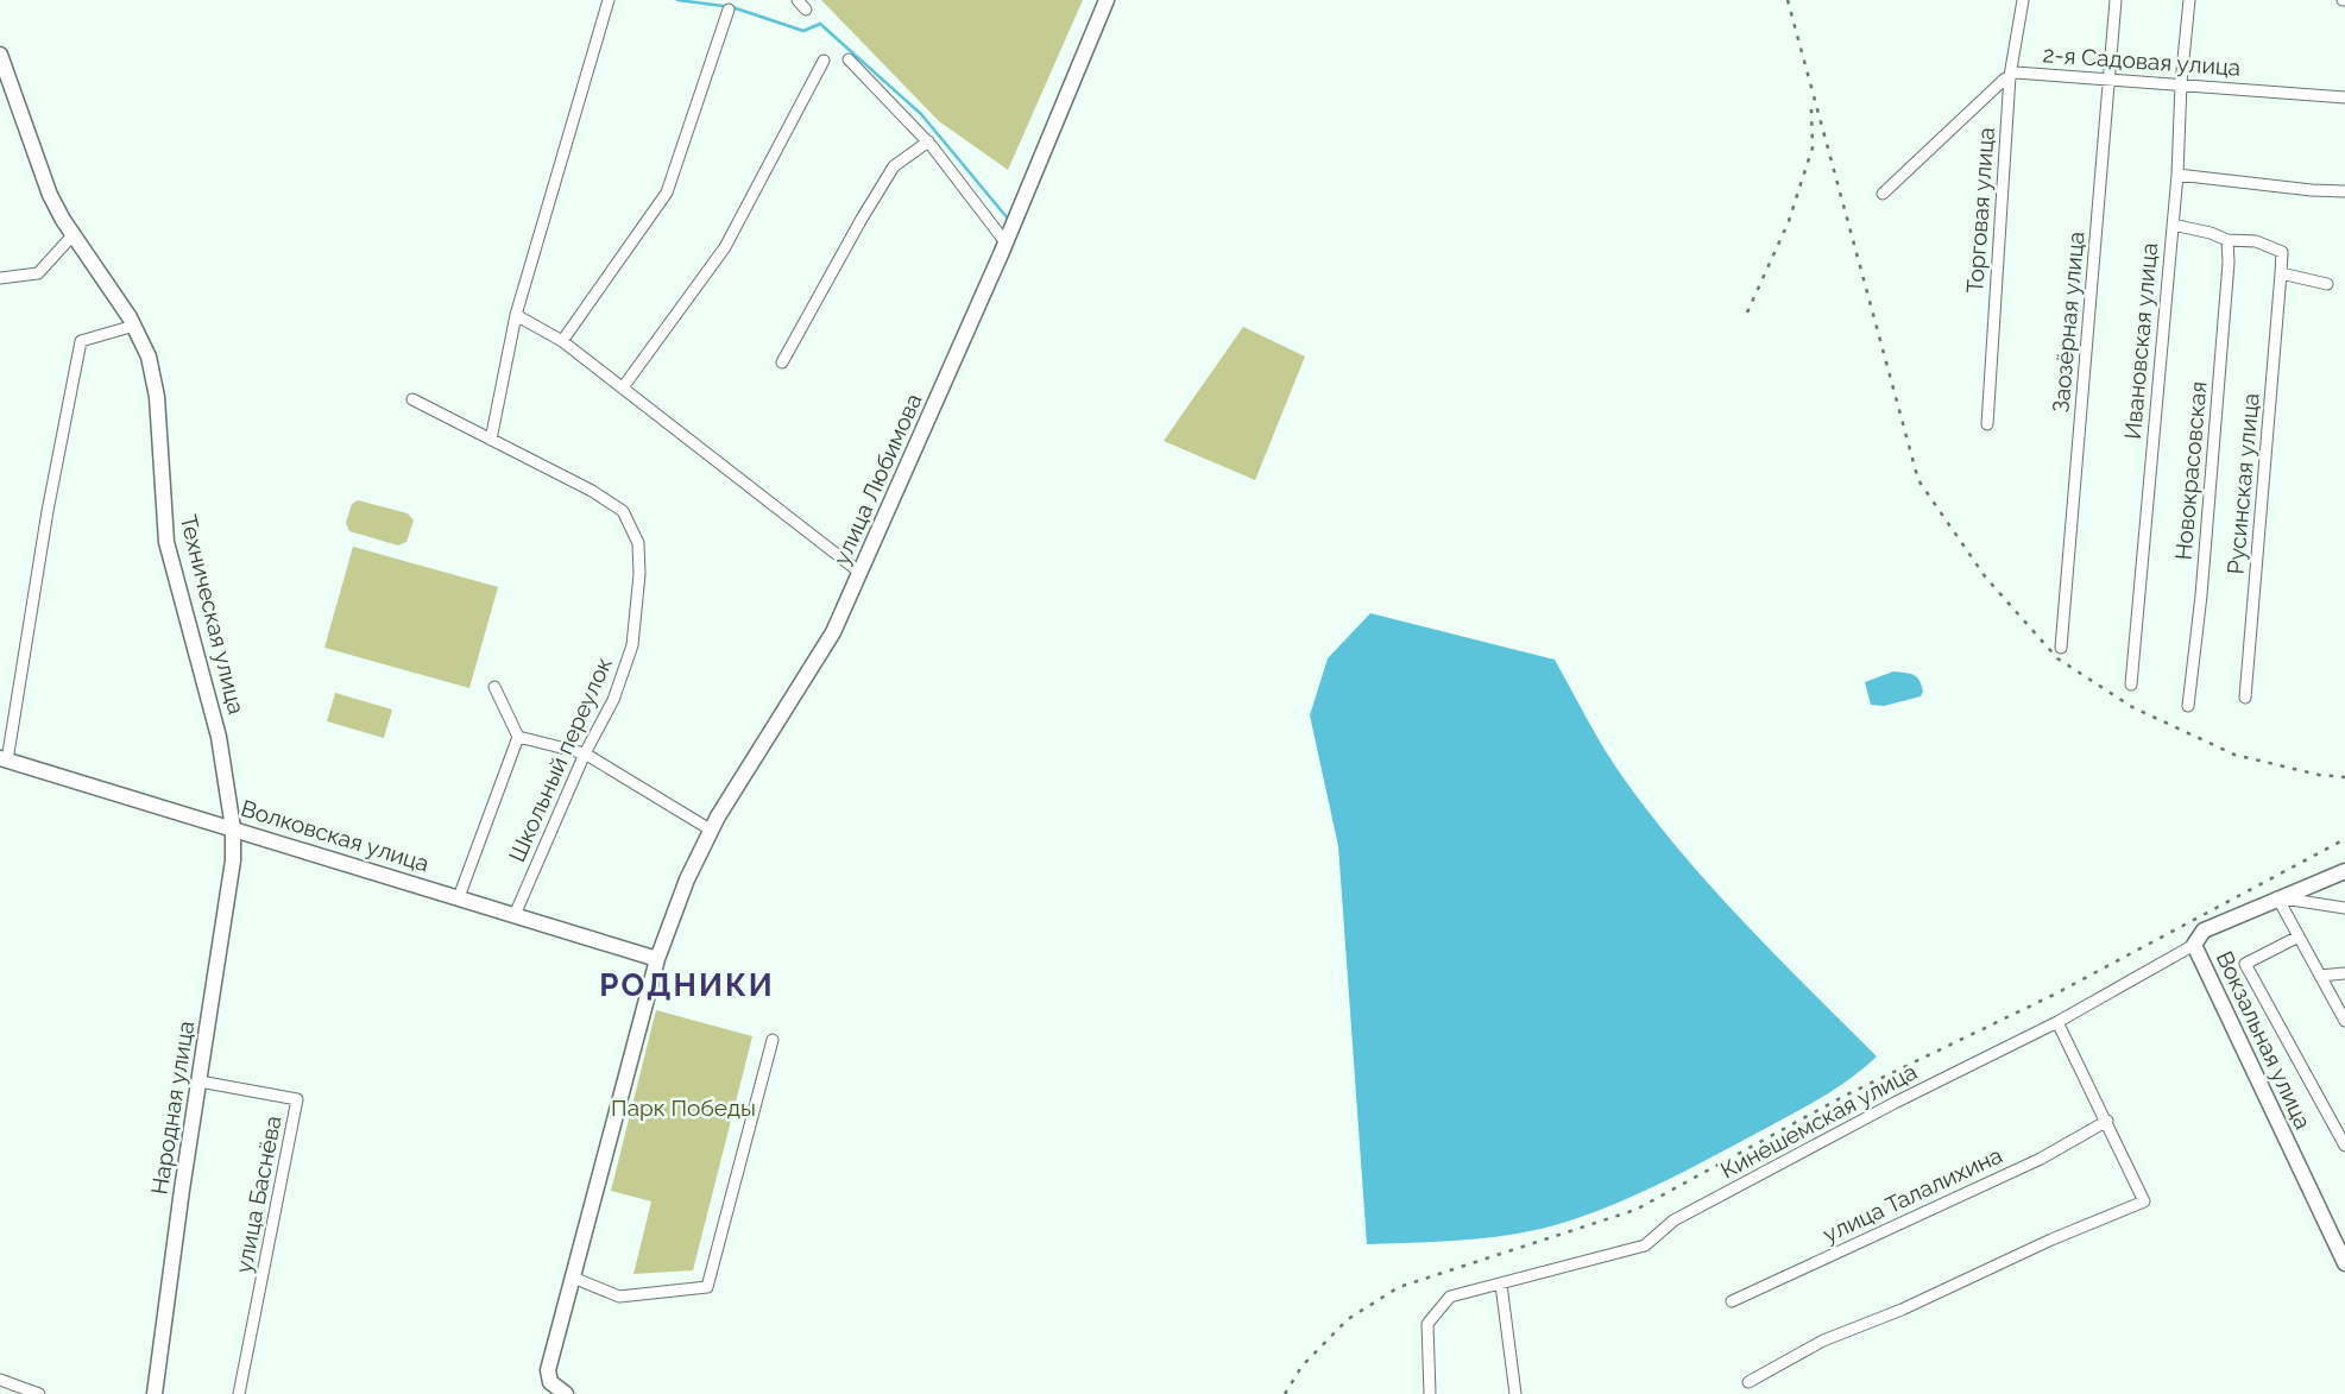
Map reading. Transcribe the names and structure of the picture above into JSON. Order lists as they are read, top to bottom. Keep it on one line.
{"streets":{"main road":["улица Любимова","Техническая улица","Волковская улица","Вокзальная улица","Народная улица"],"street":["2-я Садовая улица","Торговая улица","Заозёрная улица","Ивановская улица","Новокрасовская","Русинская улица","Школьный переулок","Кинешемская улица","улица Баснёва","улица Талалихина"]},"crossings":[["2-я Садовая улица","Торговая улица"],["2-я Садовая улица","Заозёрная улица"],["2-я Садовая улица","Ивановская улица"],["улица Любимова","Волковская улица"],["Техническая улица","Волковская улица"],["Техническая улица","Народная улица"],["Школьный переулок","Волковская улица"],["Волковская улица","Народная улица"],["Вокзальная улица","Кинешемская улица"],["Народная улица","улица Баснёва"]],"districts":["РОДНИКИ"],"parks":["Парк Победы"]}
